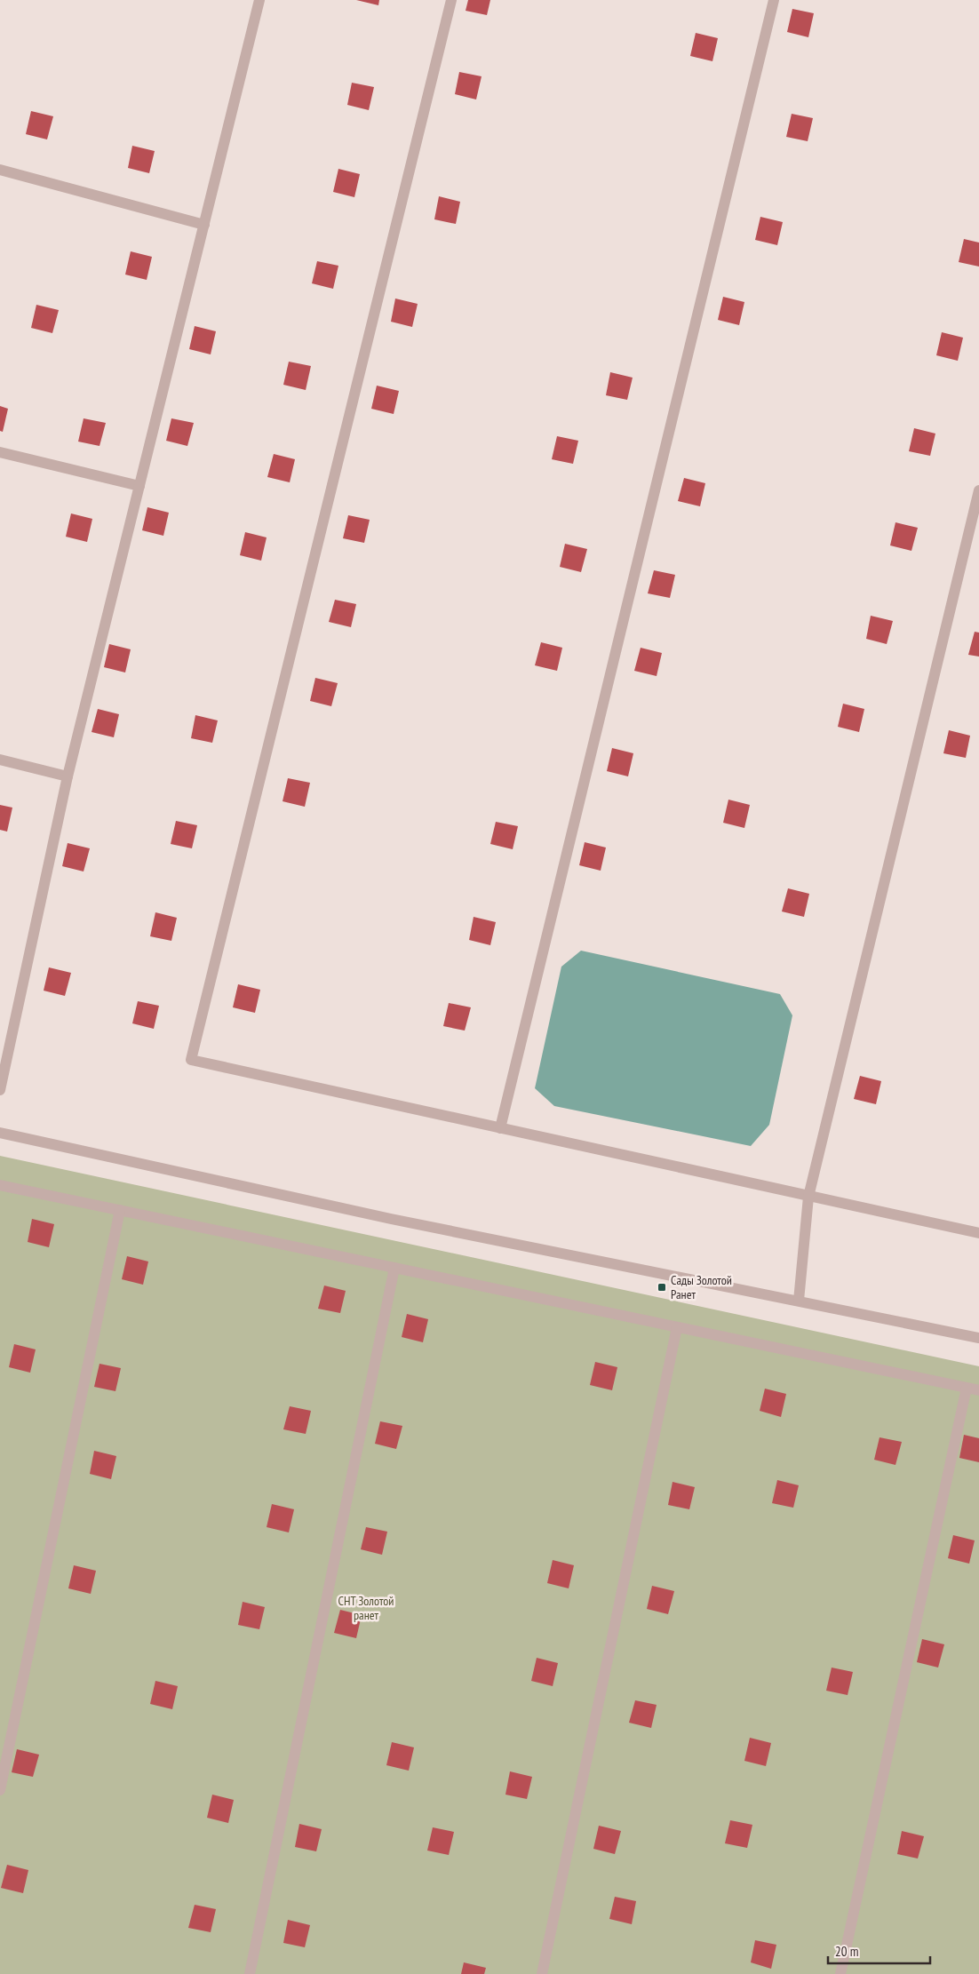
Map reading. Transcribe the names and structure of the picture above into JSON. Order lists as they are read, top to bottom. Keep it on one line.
{"parks":["СНТ Золотой ранет"],"places":{"transit":["Сады Золотой Ранет"]},"scale_bar":"20 m"}
